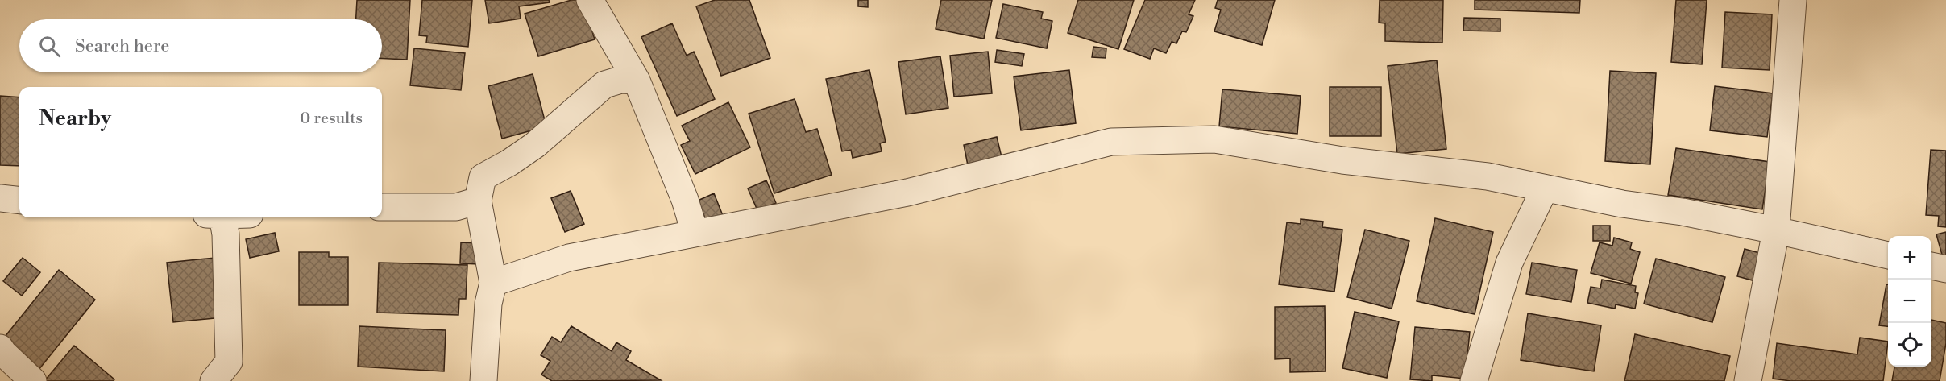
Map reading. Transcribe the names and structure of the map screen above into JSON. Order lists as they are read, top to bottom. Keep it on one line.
{"page":{"search":"Search here","heading":["Nearby","0 results"],"map_buttons":["+","−"]}}
